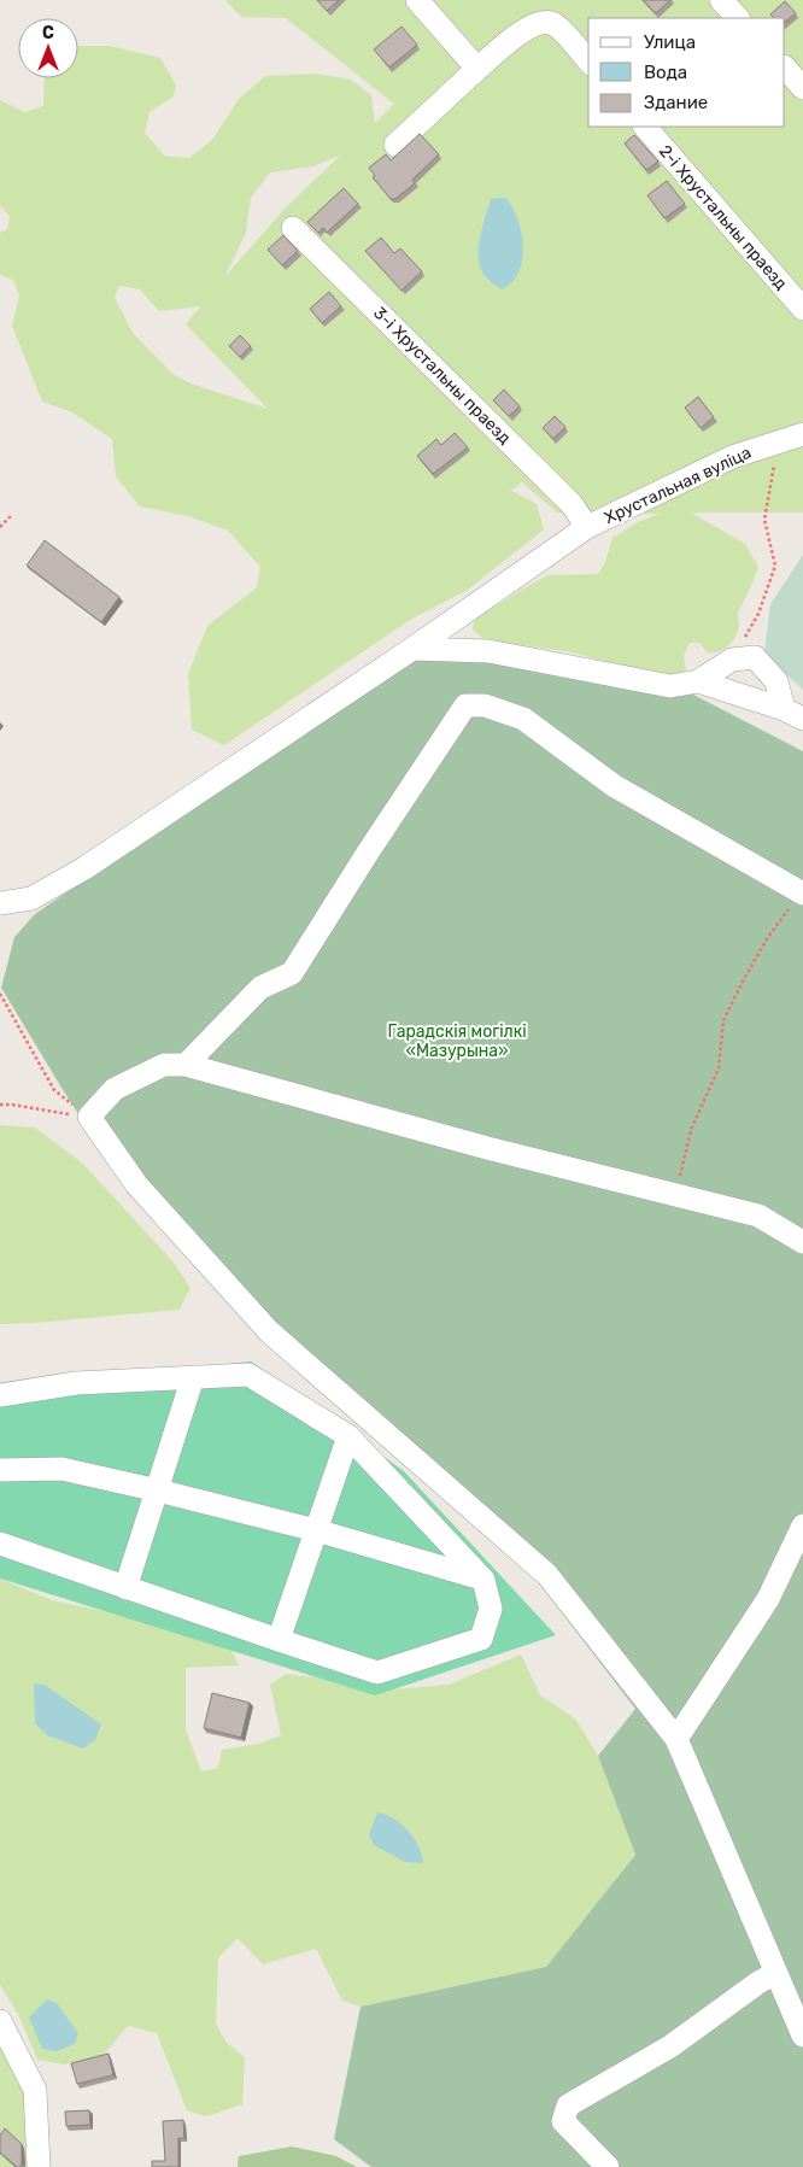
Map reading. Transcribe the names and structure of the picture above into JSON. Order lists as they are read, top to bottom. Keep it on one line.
{"streets":{"street":["2-і Хрустальны праезд","3-і Хрустальны праезд","Хрустальная вуліца"]},"crossings":[["3-і Хрустальны праезд","Хрустальная вуліца"]],"parks":["Гарадскія могілкі «Мазурына»"],"legend":["Улица","Вода","Здание"],"north":"top"}
